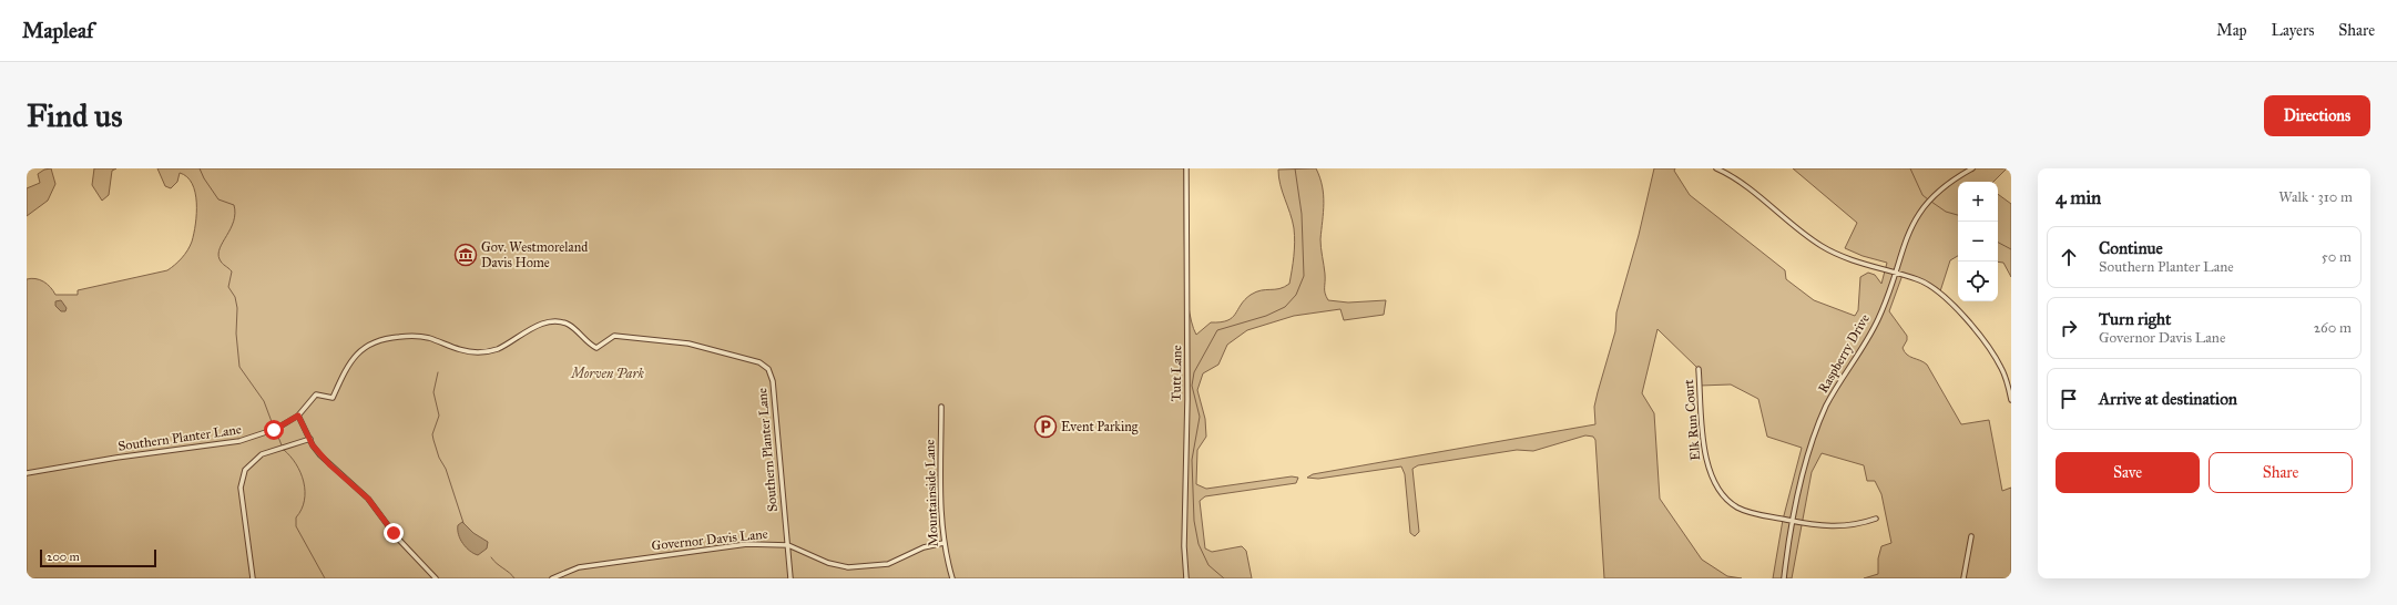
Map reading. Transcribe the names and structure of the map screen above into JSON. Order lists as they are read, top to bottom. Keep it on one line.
{"streets":{"street":["Raspberry Drive","Tutt Lane","Elk Run Court","Southern Planter Lane","Mountainside Lane","Governor Davis Lane"]},"crossings":[["Raspberry Drive","Elk Run Court"],["Southern Planter Lane","Governor Davis Lane"],["Mountainside Lane","Governor Davis Lane"]],"parks":["Morven Park"],"places":{"museum":["Gov. Westmoreland Davis Home"],"parking":["Event Parking"]},"scale_bar":"200 m","page":{"header":"Mapleaf","nav":["Map","Layers","Share"],"buttons":["Directions",["Save","Share"]],"title":"Find us","heading":["4 min","Walk · 310 m"],"map_buttons":["+","−"],"list":[["Continue","Southern Planter Lane","50 m"],["Turn right","Governor Davis Lane","260 m"],"Arrive at destination"],"scale":"200 m"}}
